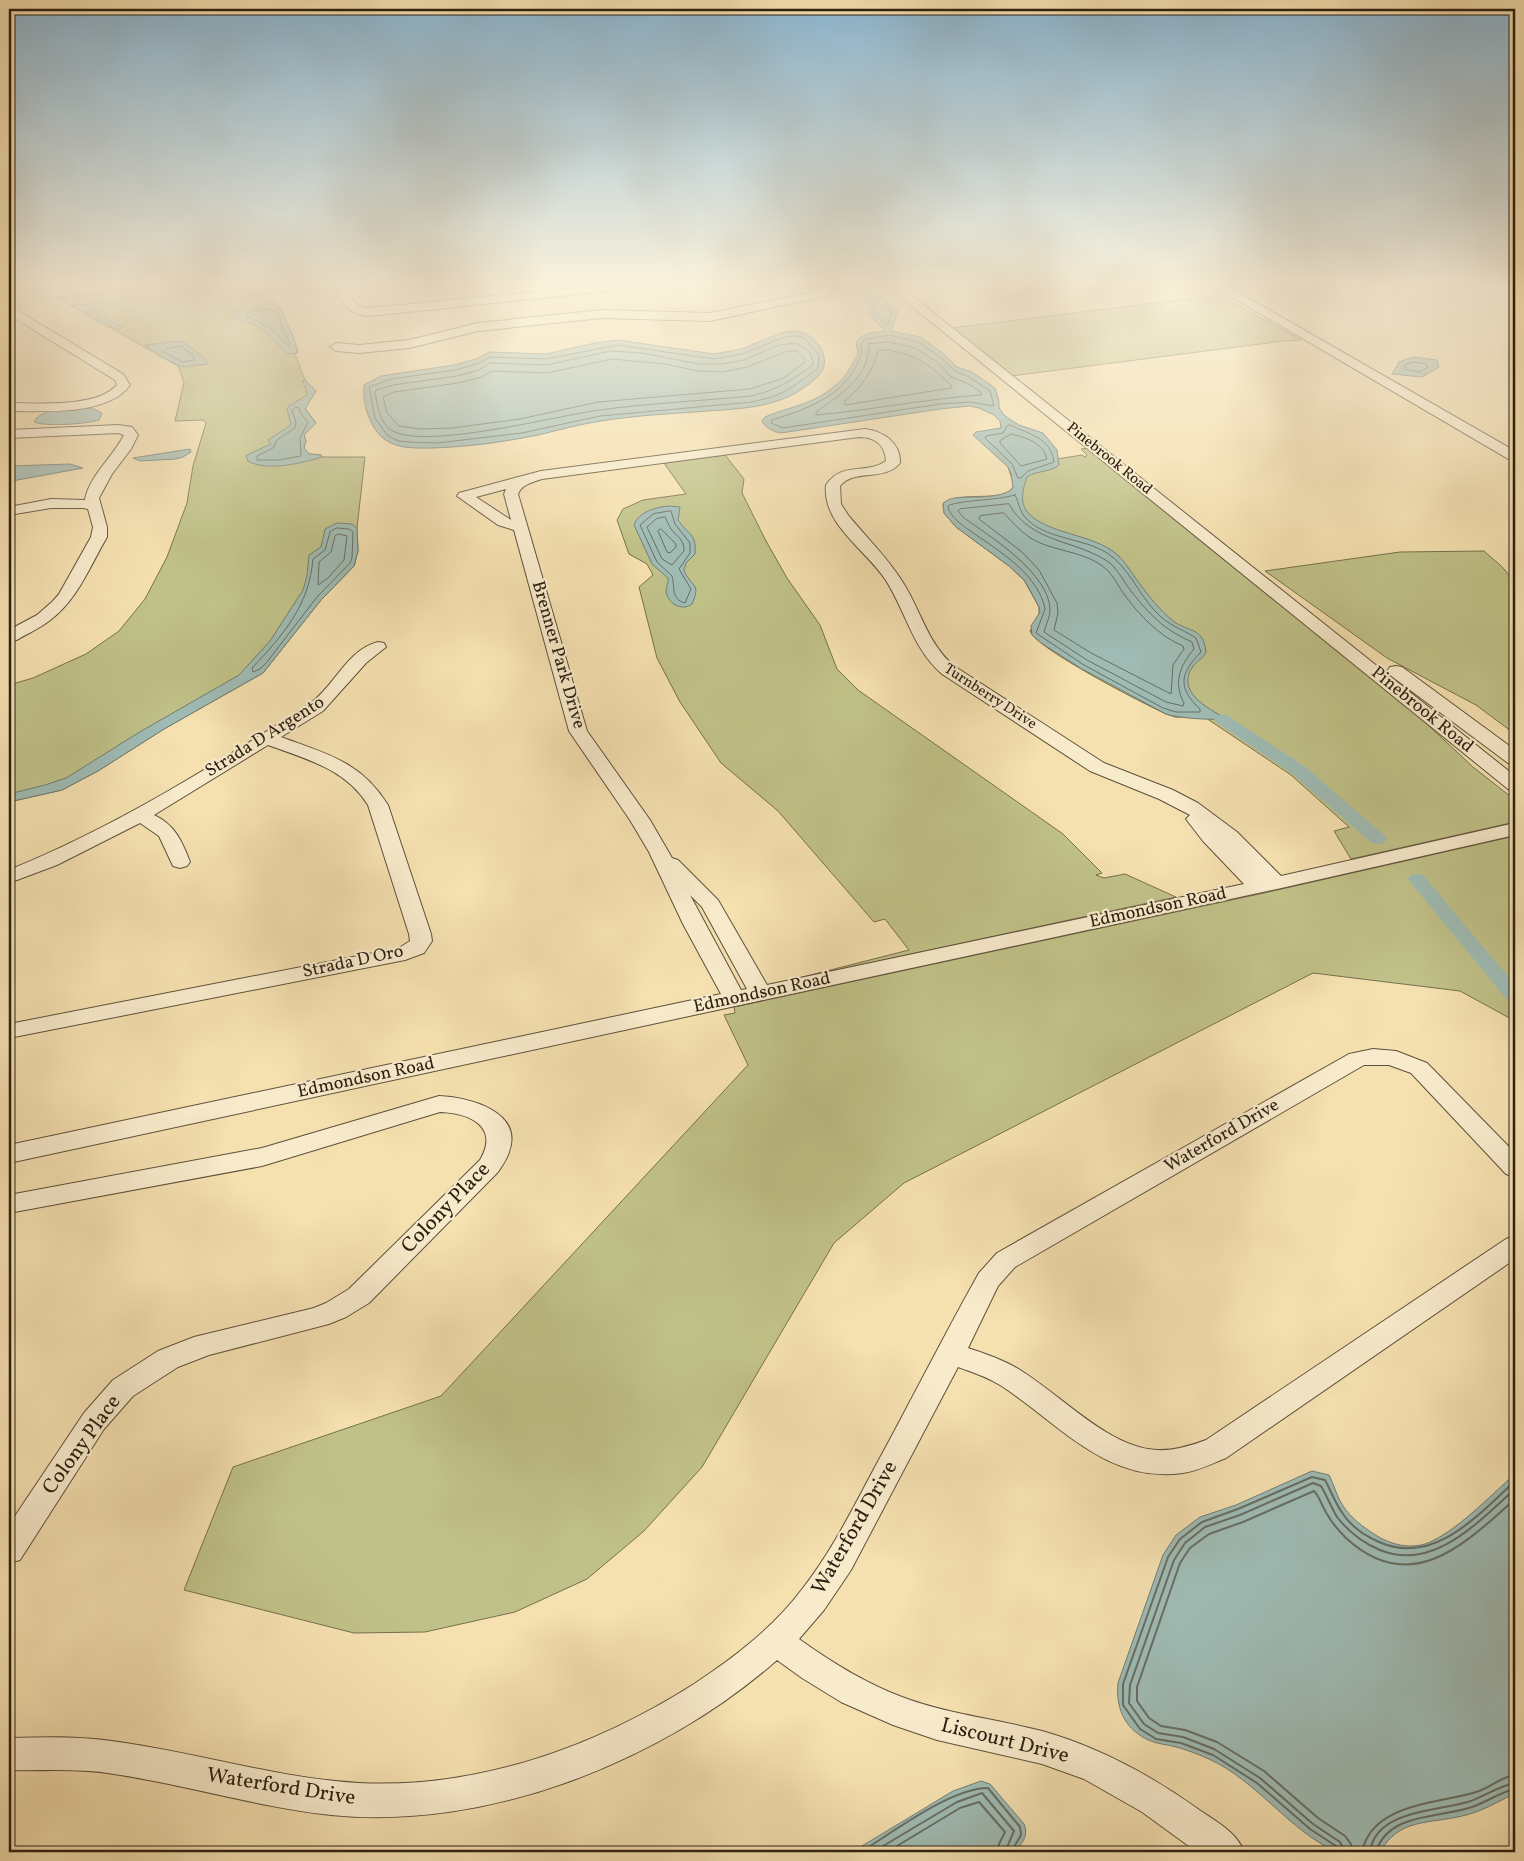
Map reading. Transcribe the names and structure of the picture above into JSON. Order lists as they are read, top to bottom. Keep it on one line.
{"streets":{"street":["Pinebrook Road","Brenner Park Drive","Turnberry Drive","Strada D Argento","Edmondson Road","Strada D Oro","Waterford Drive","Colony Place","Liscourt Drive"]},"crossings":[["Brenner Park Drive","Turnberry Drive"],["Brenner Park Drive","Edmondson Road"],["Turnberry Drive","Edmondson Road"],["Strada D Argento","Strada D Oro"],["Waterford Drive","Liscourt Drive"]]}
